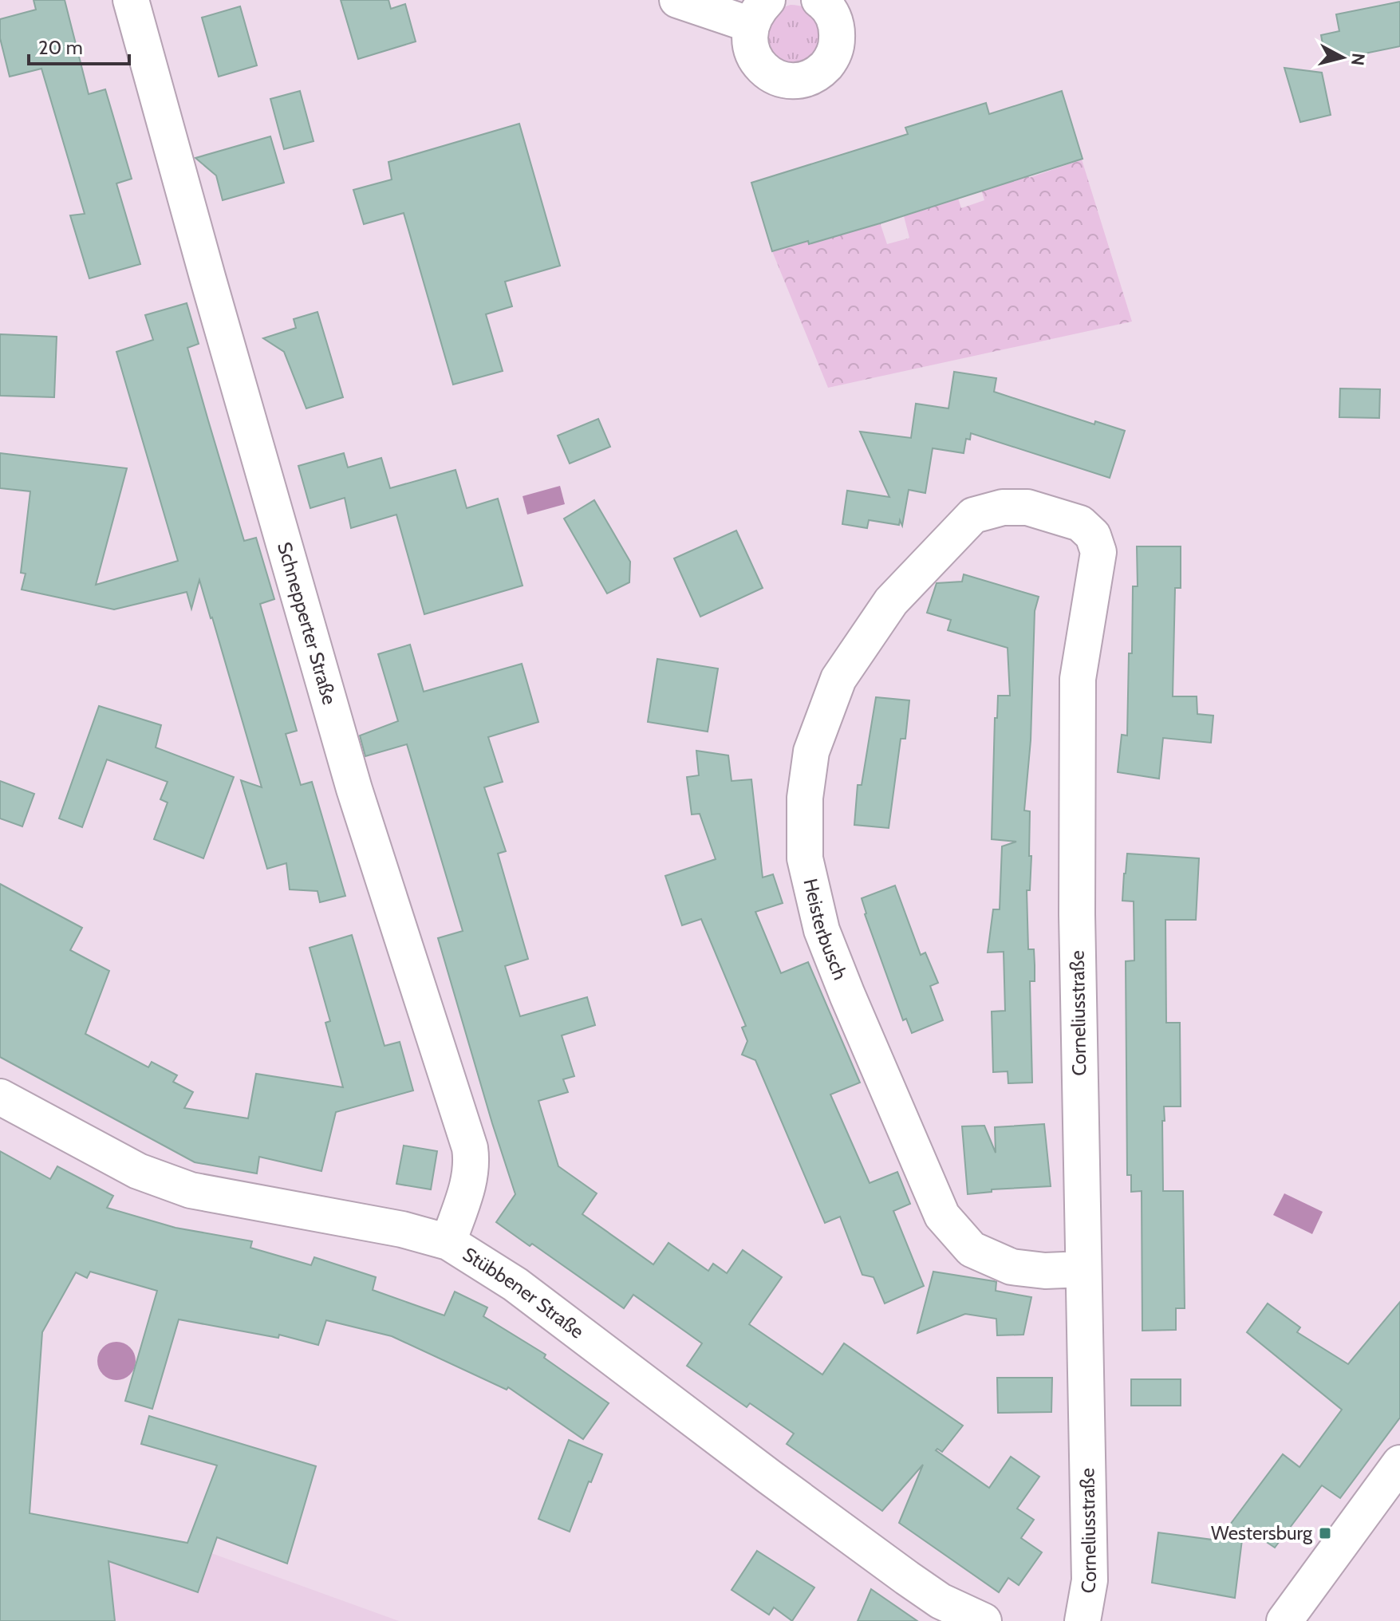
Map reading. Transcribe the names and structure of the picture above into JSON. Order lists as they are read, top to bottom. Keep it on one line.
{"streets":{"street":["Schnepperter Straße","Heisterbusch","Corneliusstraße","Stübbener Straße"]},"crossings":[["Schnepperter Straße","Stübbener Straße"],["Heisterbusch","Corneliusstraße"]],"places":{"transit":["Westersburg"]},"scale_bar":"20 m","north":"right"}
